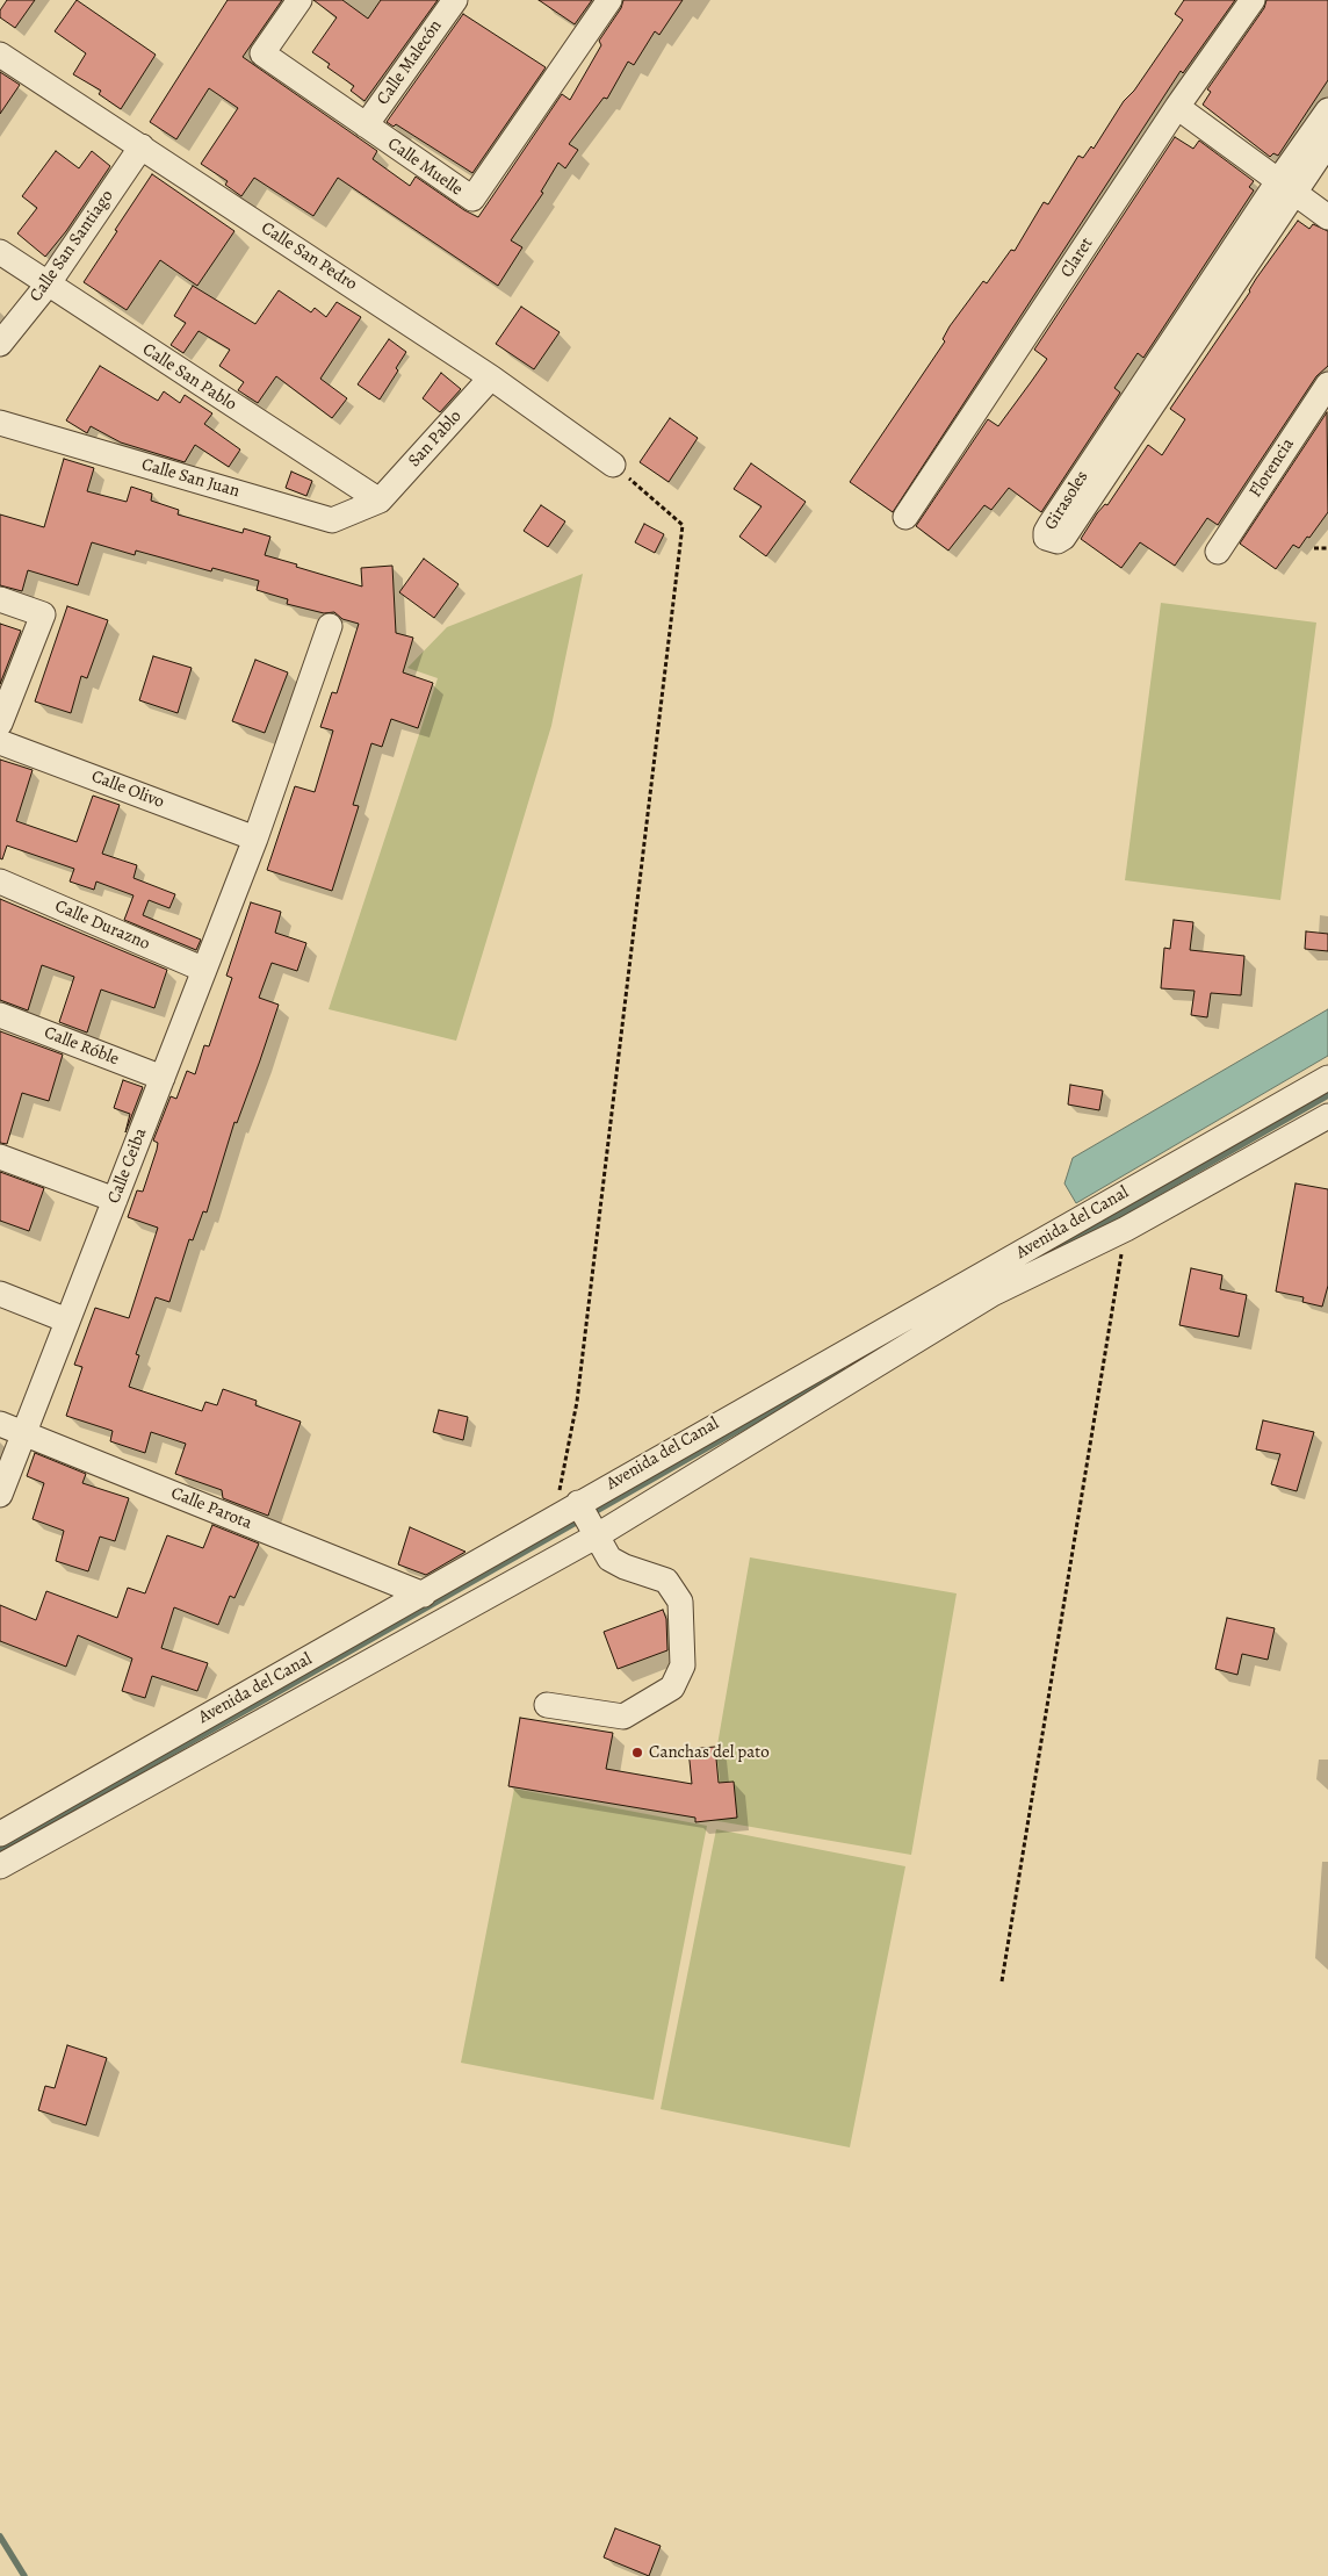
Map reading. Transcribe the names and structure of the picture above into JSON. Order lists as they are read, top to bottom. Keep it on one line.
{"streets":{"street":["Calle Malecón","Calle Muelle","Calle San Santiago","Calle San Pedro","Claret","Calle San Pablo","San Pablo","Florencia","Calle San Juan","Girasoles","Calle Olivo","Calle Durazno","Calle Róble","Calle Ceiba","Avenida del Canal","Calle Parota"]},"crossings":[["Calle Malecón","Calle Muelle"],["Calle San Santiago","Calle San Pedro"],["Calle San Santiago","Calle San Pablo"],["Calle San Pedro","San Pablo"],["Calle San Pablo","San Pablo"],["Calle San Pablo","Calle San Juan"],["San Pablo","Calle San Juan"],["Calle Olivo","Calle Ceiba"],["Calle Durazno","Calle Ceiba"],["Calle Róble","Calle Ceiba"],["Calle Ceiba","Calle Parota"],["Avenida del Canal","Calle Parota"]],"places":["Canchas del pato"]}
